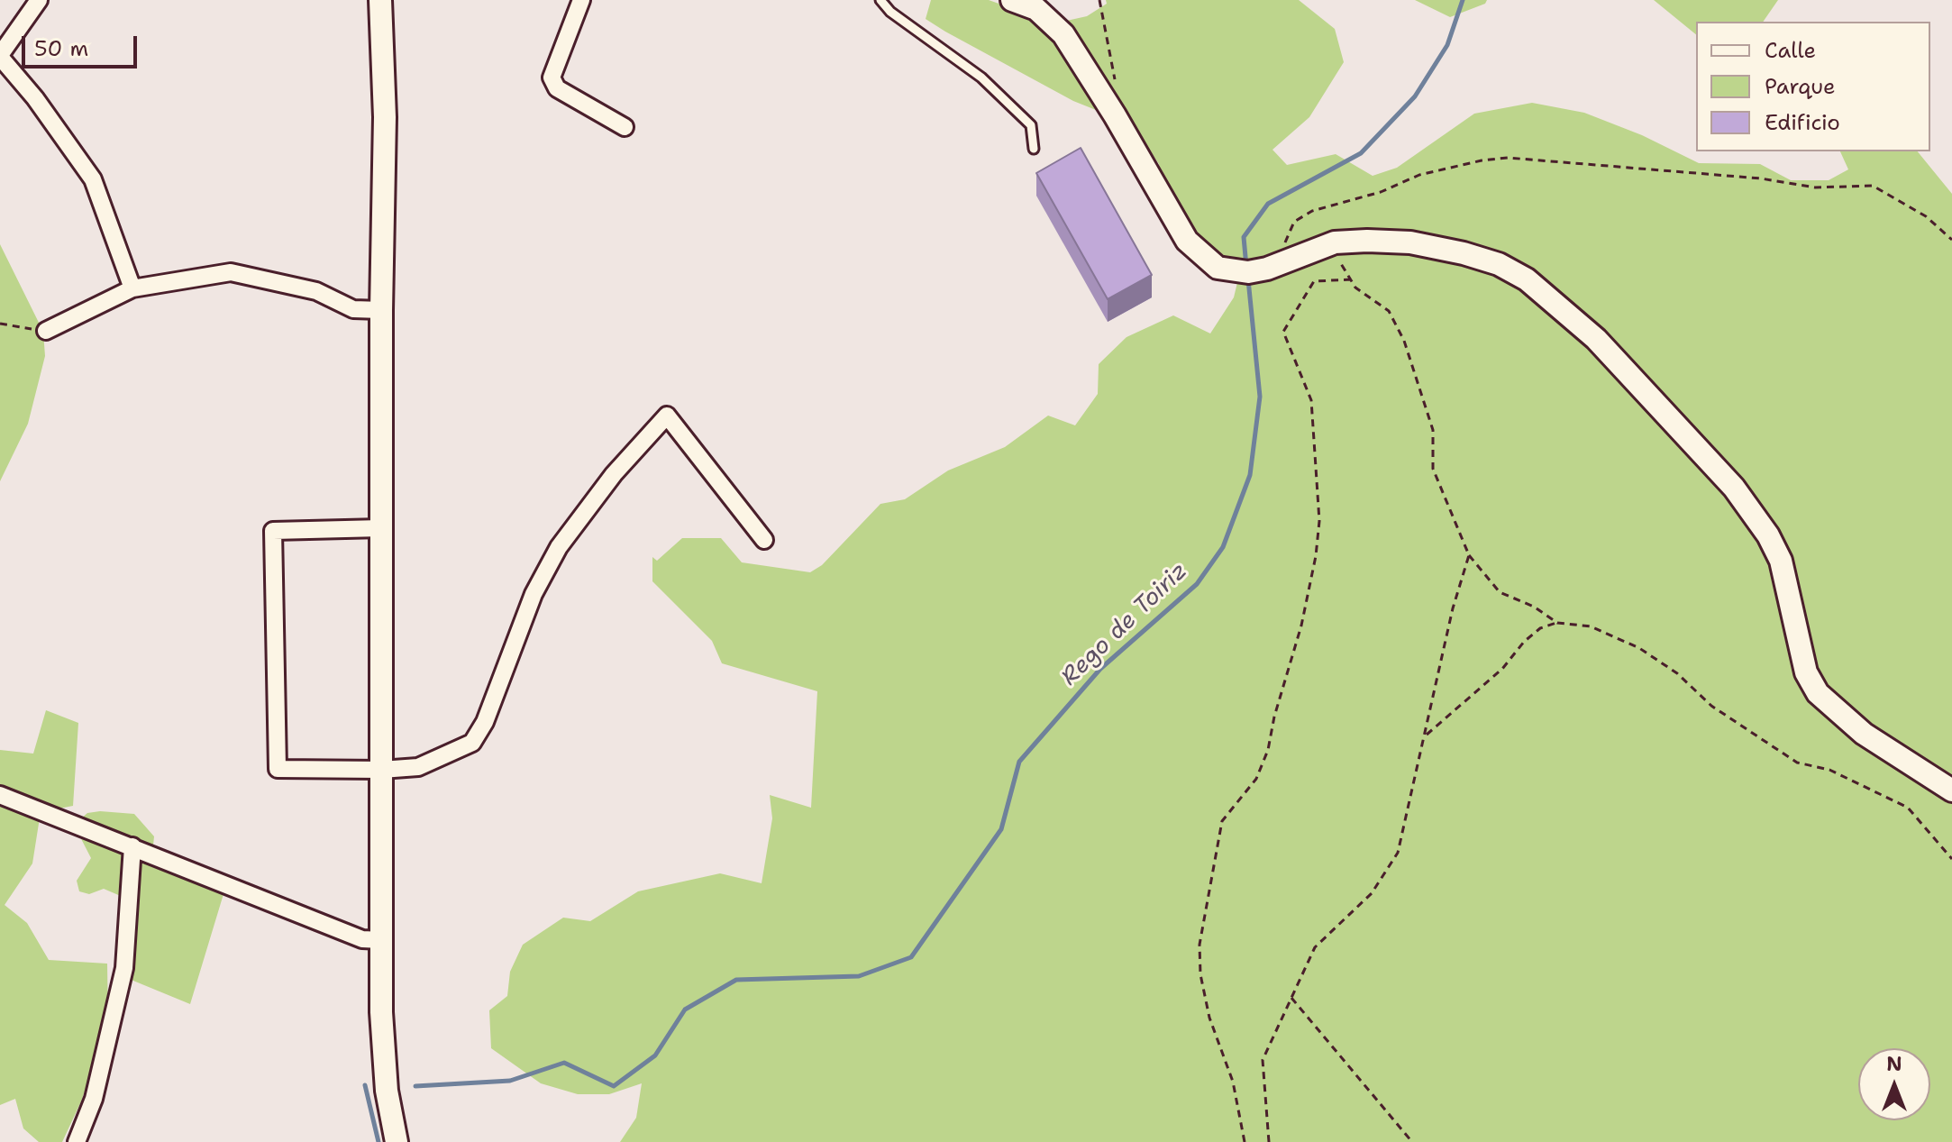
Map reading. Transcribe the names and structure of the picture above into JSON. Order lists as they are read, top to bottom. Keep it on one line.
{"water":["Rego de Toiriz"],"legend":["Calle","Parque","Edificio"],"scale_bar":"50 m","north":"top"}
